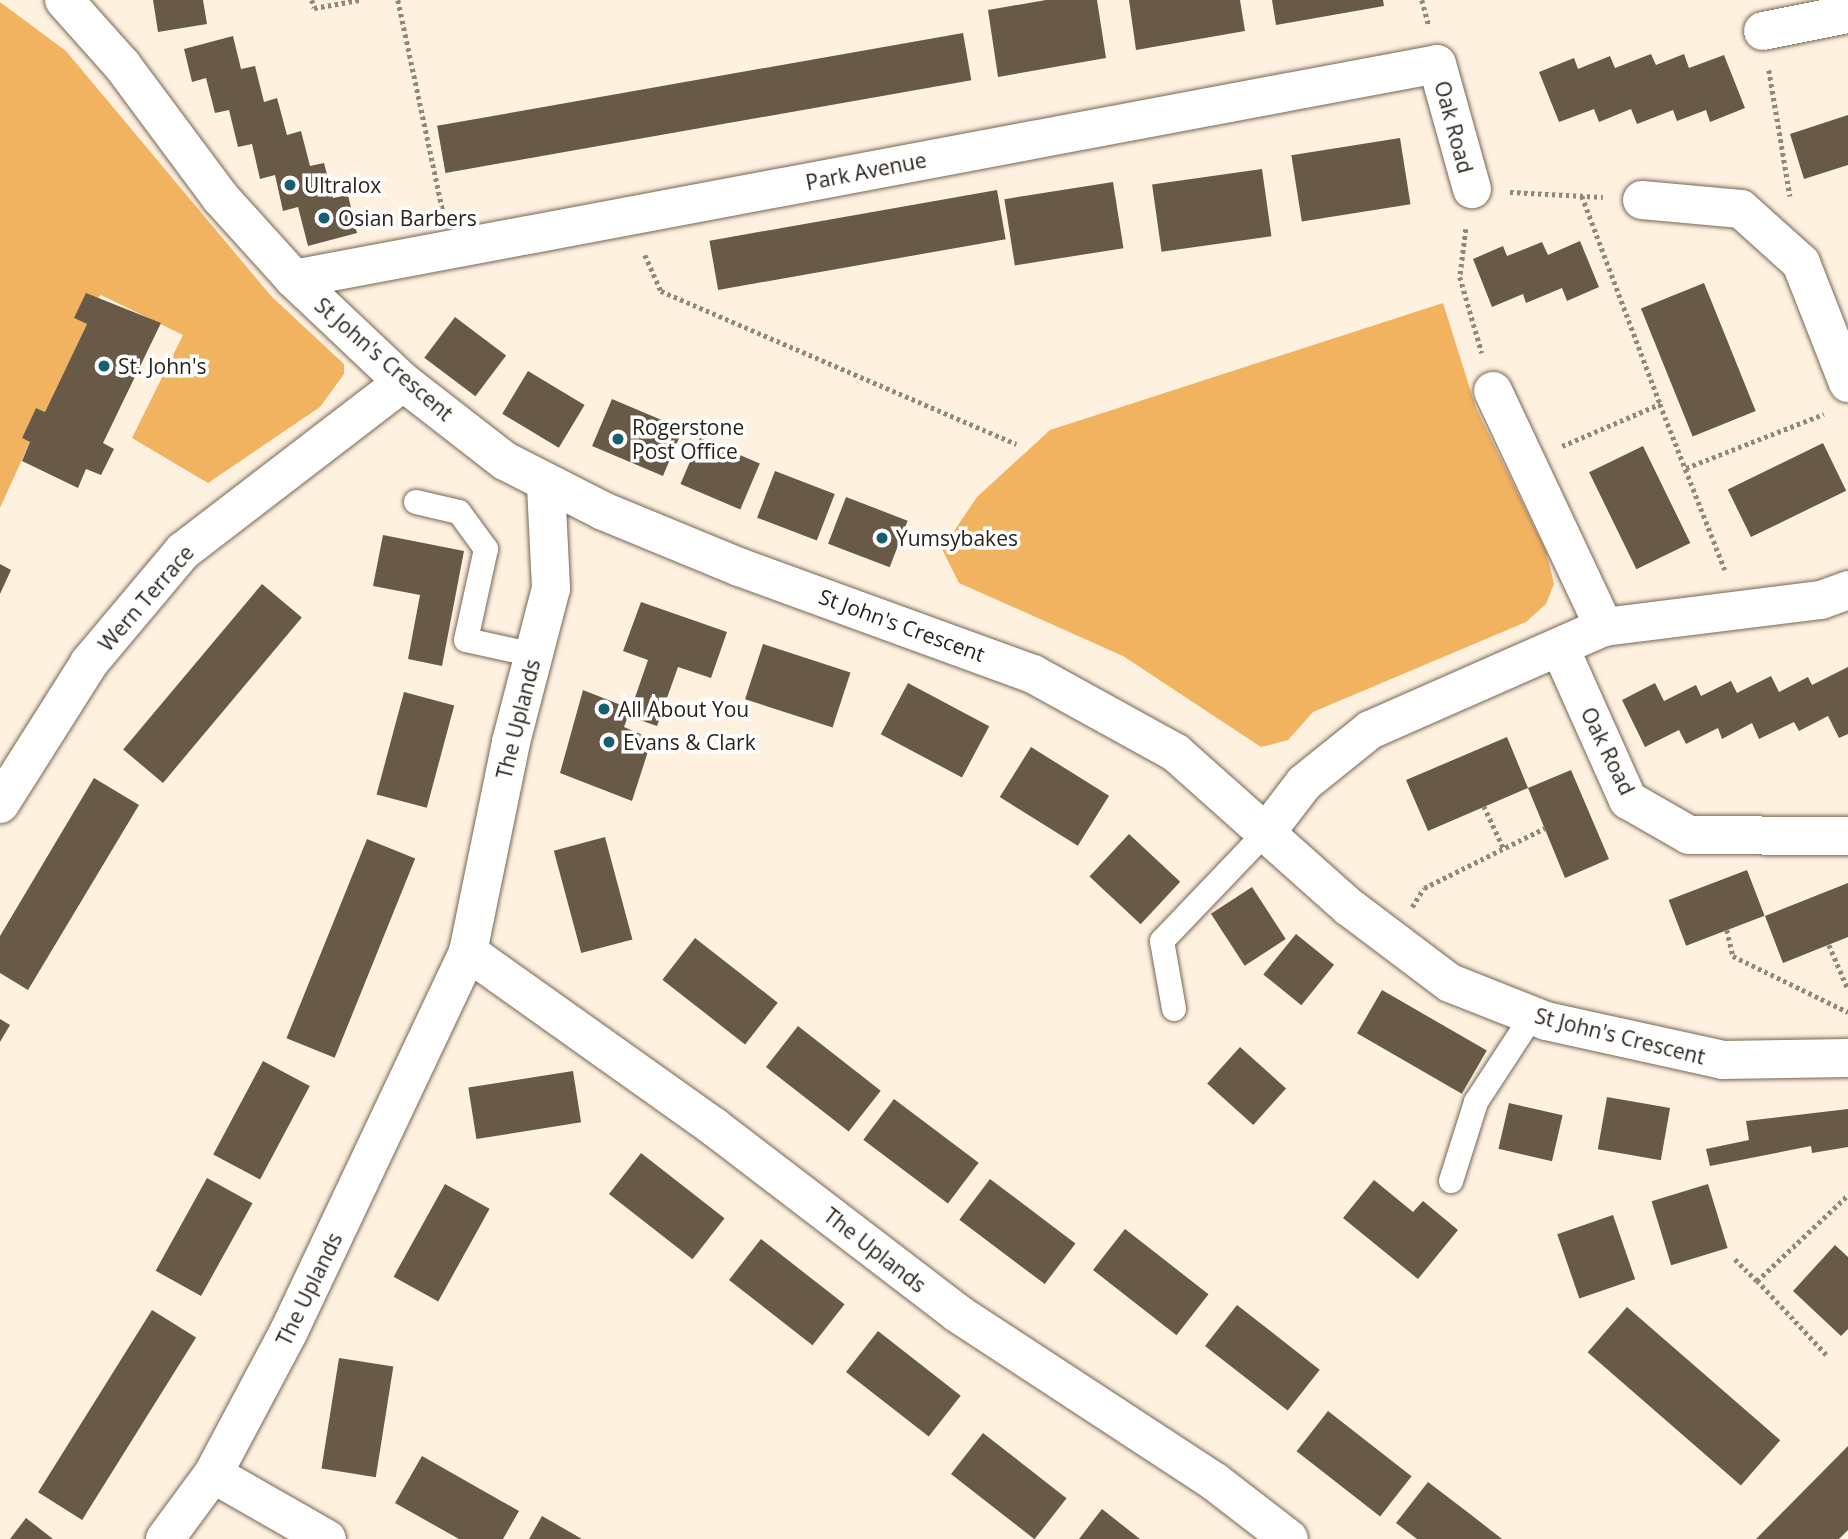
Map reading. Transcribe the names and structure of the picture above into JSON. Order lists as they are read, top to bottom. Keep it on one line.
{"streets":{"street":["Oak Road","Park Avenue","St John's Crescent","Wern Terrace","The Uplands"]},"crossings":[["Oak Road","Park Avenue"],["Park Avenue","St John's Crescent"],["St John's Crescent","Wern Terrace"],["St John's Crescent","The Uplands"]],"places":["Ultralox","Osian Barbers","St. John's","Rogerstone Post Office","Yumsybakes","All About You","Evans & Clark"]}
